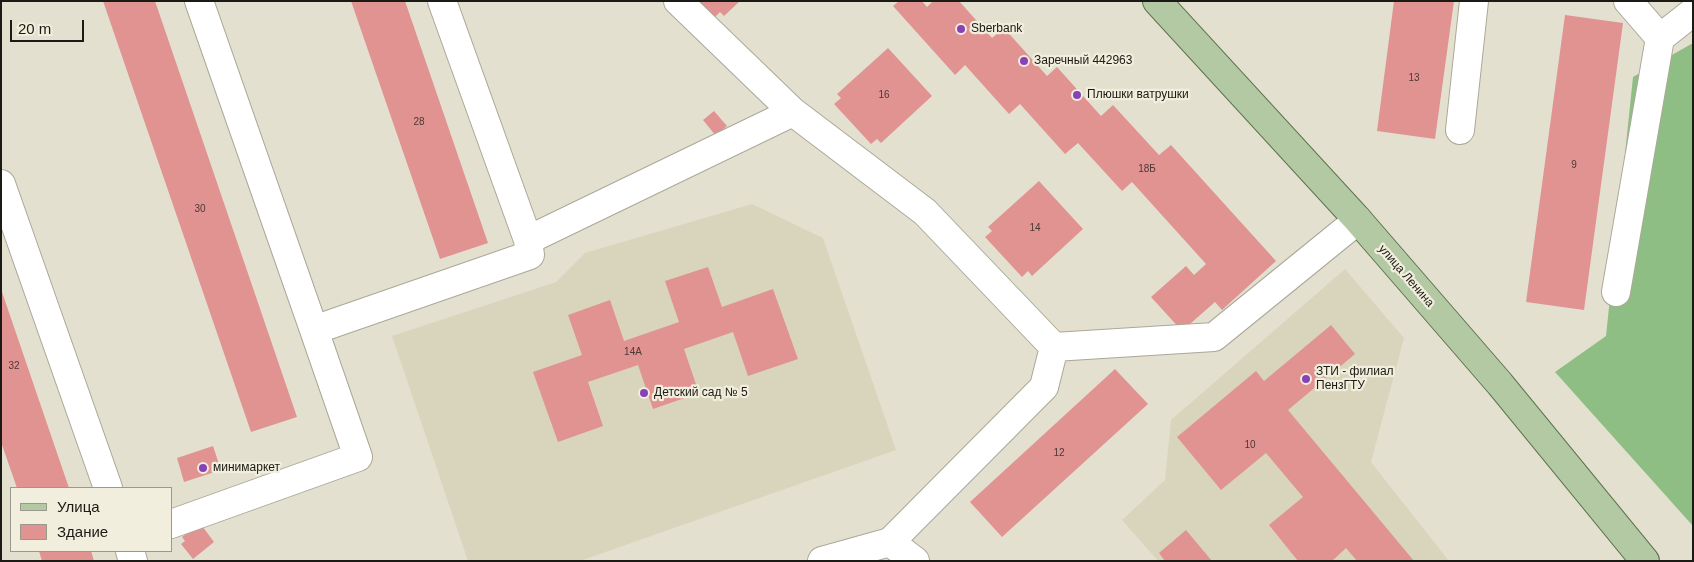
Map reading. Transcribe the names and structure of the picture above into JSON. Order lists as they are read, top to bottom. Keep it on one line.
{"streets":{"main road":["улица Ленина"]},"places":["Sberbank","Заречный 442963","Плюшки ватрушки","ЗТИ - филиал ПензГТУ","Детский сад № 5","минимаркет"],"house_numbers":["13","16","28","9","18Б","30","14","14А","32","10","12"],"legend":["Улица","Здание"],"scale_bar":"20 m"}
